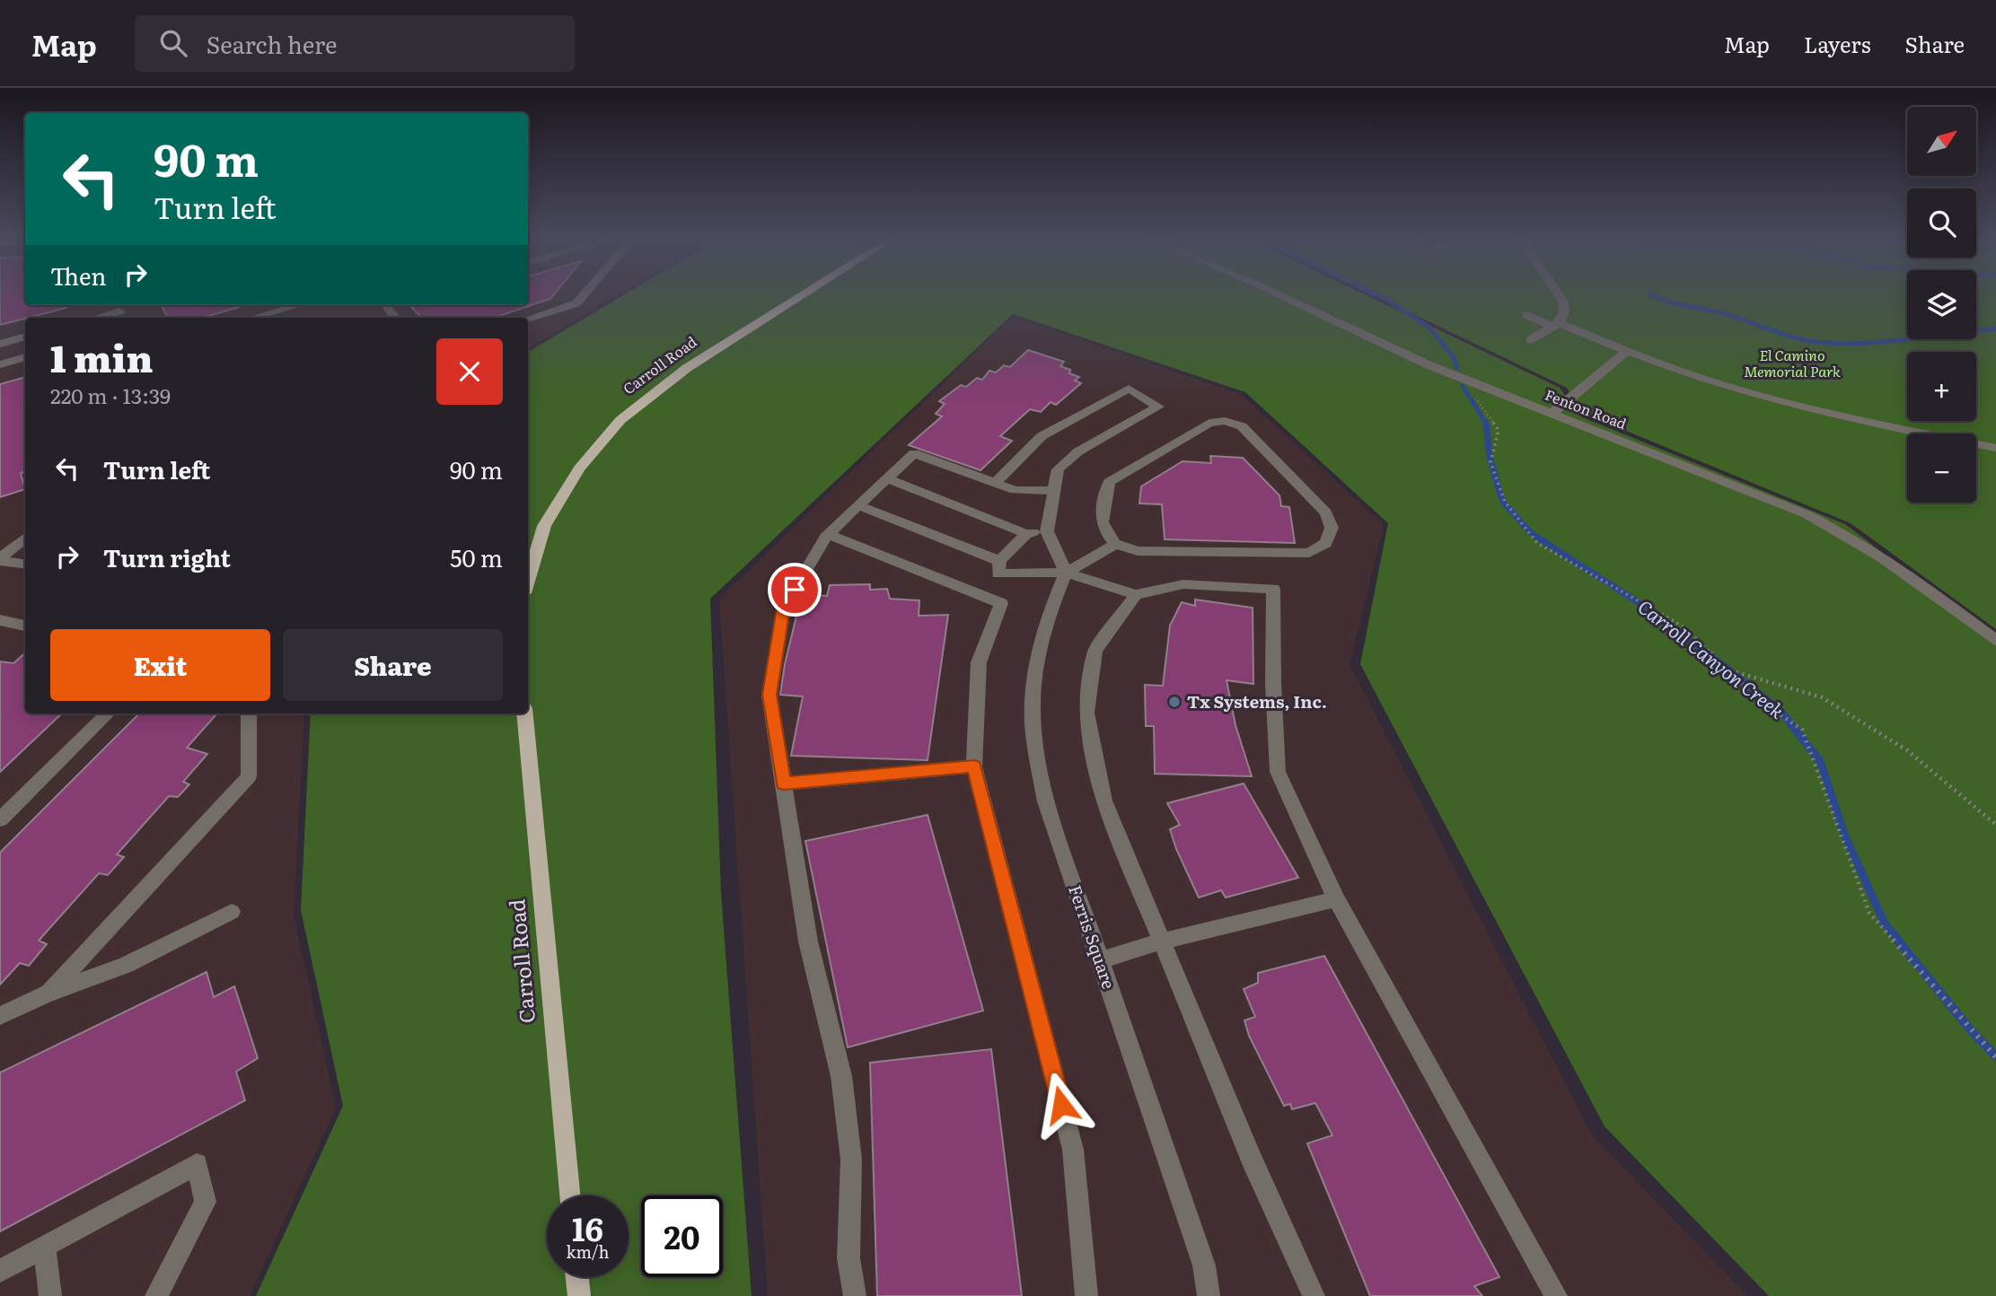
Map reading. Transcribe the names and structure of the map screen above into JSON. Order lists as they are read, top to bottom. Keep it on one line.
{"streets":{"main road":["Carroll Road"],"street":["Fenton Road","Ferris Square"]},"water":["Carroll Canyon Creek"],"parks":["El Camino Memorial Park"],"places":["Tx Systems, Inc."],"north":"top right","page":{"header":"Map","search":"Search here","nav":["Map","Layers","Share"],"map_buttons":["+","−"],"turn":["90 m","Turn left"],"then":"Then","heading":["1 min","220 m · 13:39"],"list":[{"name":"Turn left","value":"90 m"},{"name":"Turn right","value":"50 m"}],"buttons":["Exit","Share"],"speed":"16 km/h","limit":"20"}}
